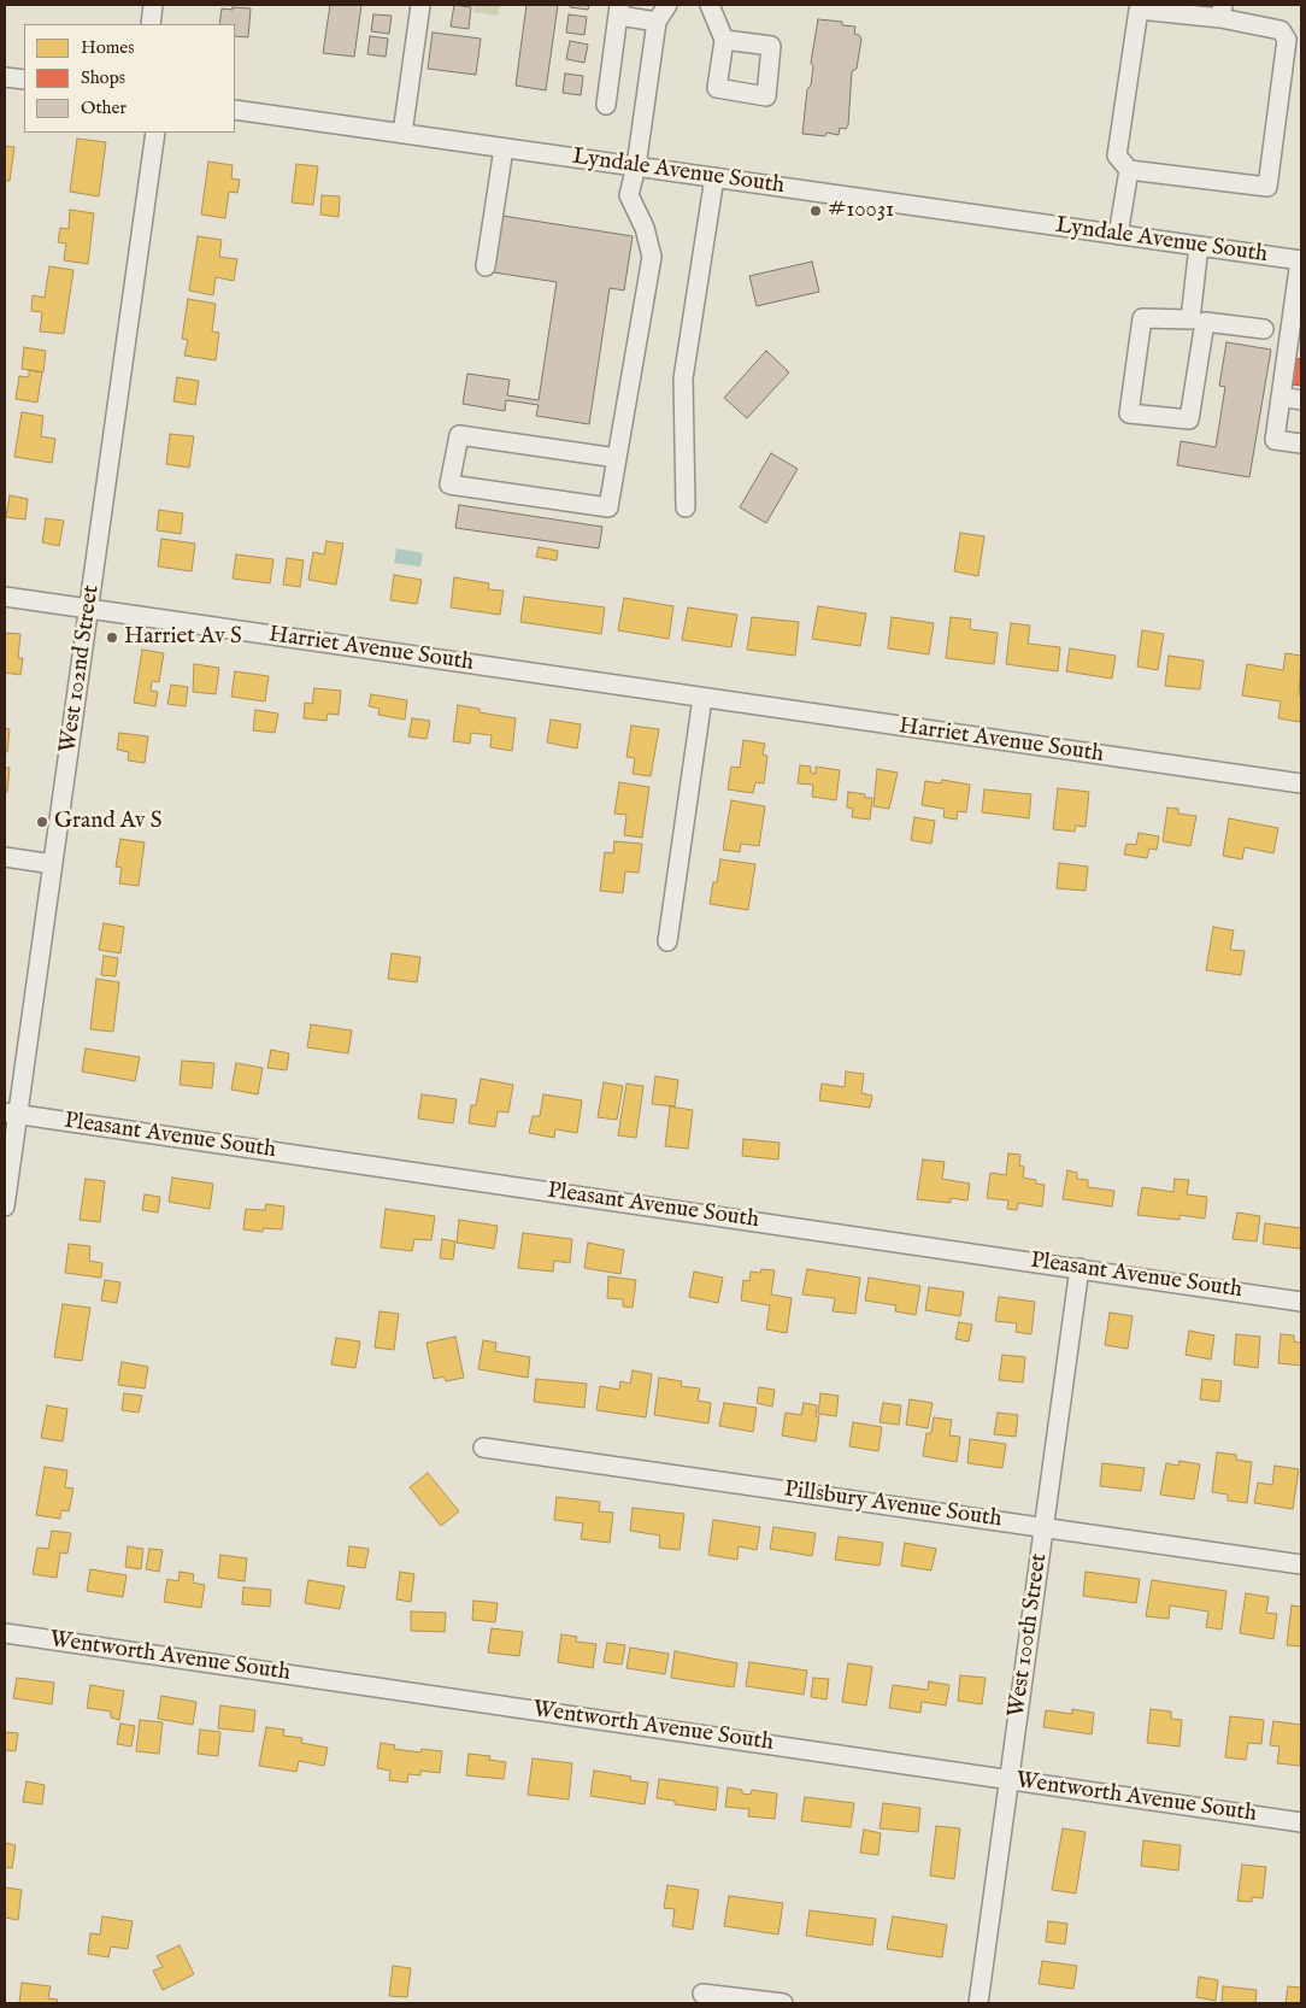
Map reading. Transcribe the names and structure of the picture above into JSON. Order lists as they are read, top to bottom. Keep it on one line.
{"streets":{"street":["Lyndale Avenue South","Harriet Avenue South","West 102nd Street","Pleasant Avenue South","Pillsbury Avenue South","West 100th Street","Wentworth Avenue South"]},"crossings":[["Harriet Avenue South","West 102nd Street"],["West 102nd Street","Pleasant Avenue South"],["Pleasant Avenue South","West 100th Street"],["Pillsbury Avenue South","West 100th Street"],["West 100th Street","Wentworth Avenue South"]],"places":["#10031","Harriet Av S","Grand Av S"],"legend":["Homes","Shops","Other"]}
